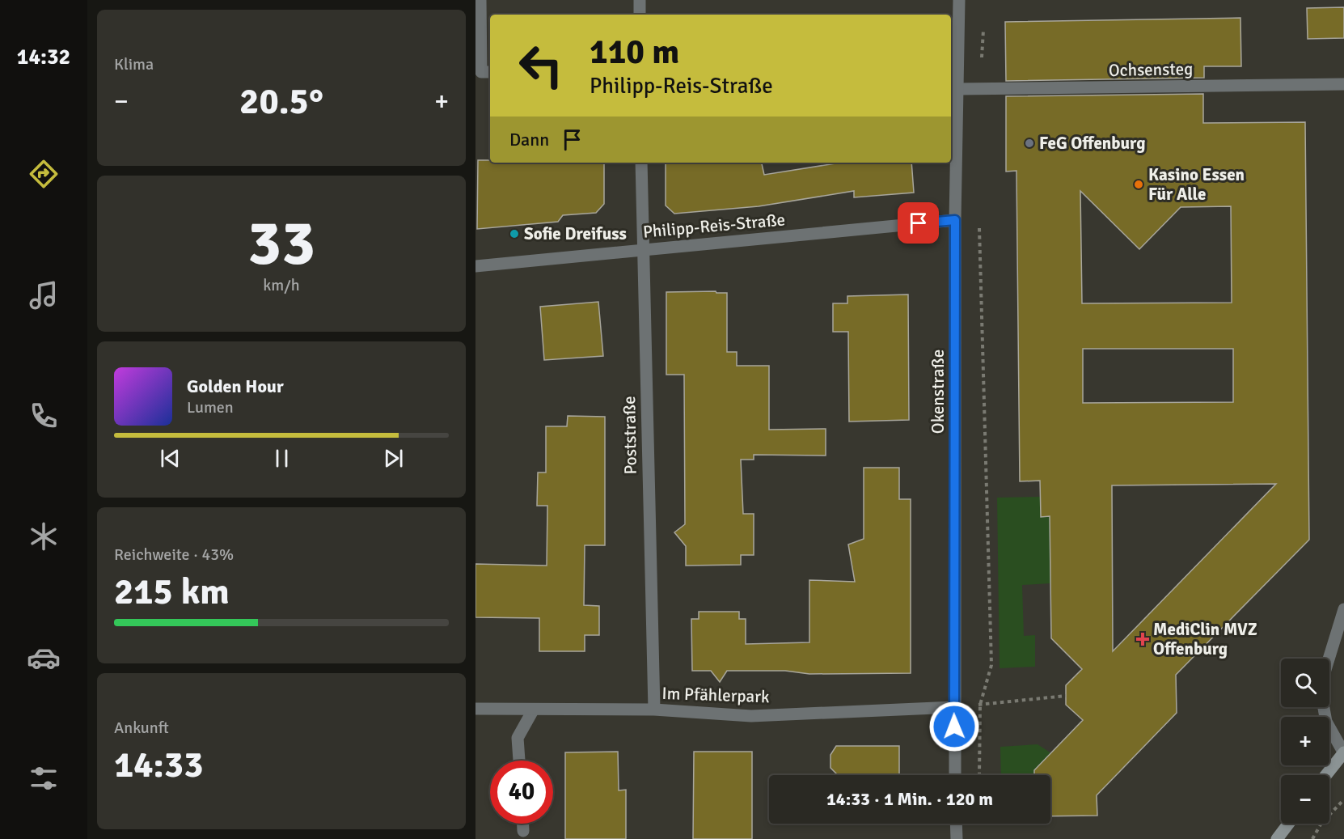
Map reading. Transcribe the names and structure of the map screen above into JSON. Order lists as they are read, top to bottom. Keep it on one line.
{"streets":{"street":["Ochsensteg","Philipp-Reis-Straße","Okenstraße","Poststraße","Im Pfählerpark"]},"crossings":[["Ochsensteg","Okenstraße"],["Philipp-Reis-Straße","Okenstraße"],["Philipp-Reis-Straße","Poststraße"],["Okenstraße","Im Pfählerpark"],["Poststraße","Im Pfählerpark"]],"places":{"other":["FeG Offenburg","Kasino Essen Für Alle","Sofie Dreifuss"],"health":["MediClin MVZ Offenburg"]},"page":{"tabs":"14:32","tile":["Klima",["33","km/h"],["Reichweite · 43%","215 km"],["Ankunft","14:33"]],"turn":["110 m","Philipp-Reis-Straße"],"heat":["−","20.5°","+"],"then":"Dann","song":["Golden Hour","Lumen"],"map_buttons":["+","−"],"limit":"40","trip":"14:33 · 1 Min. · 120 m"}}
